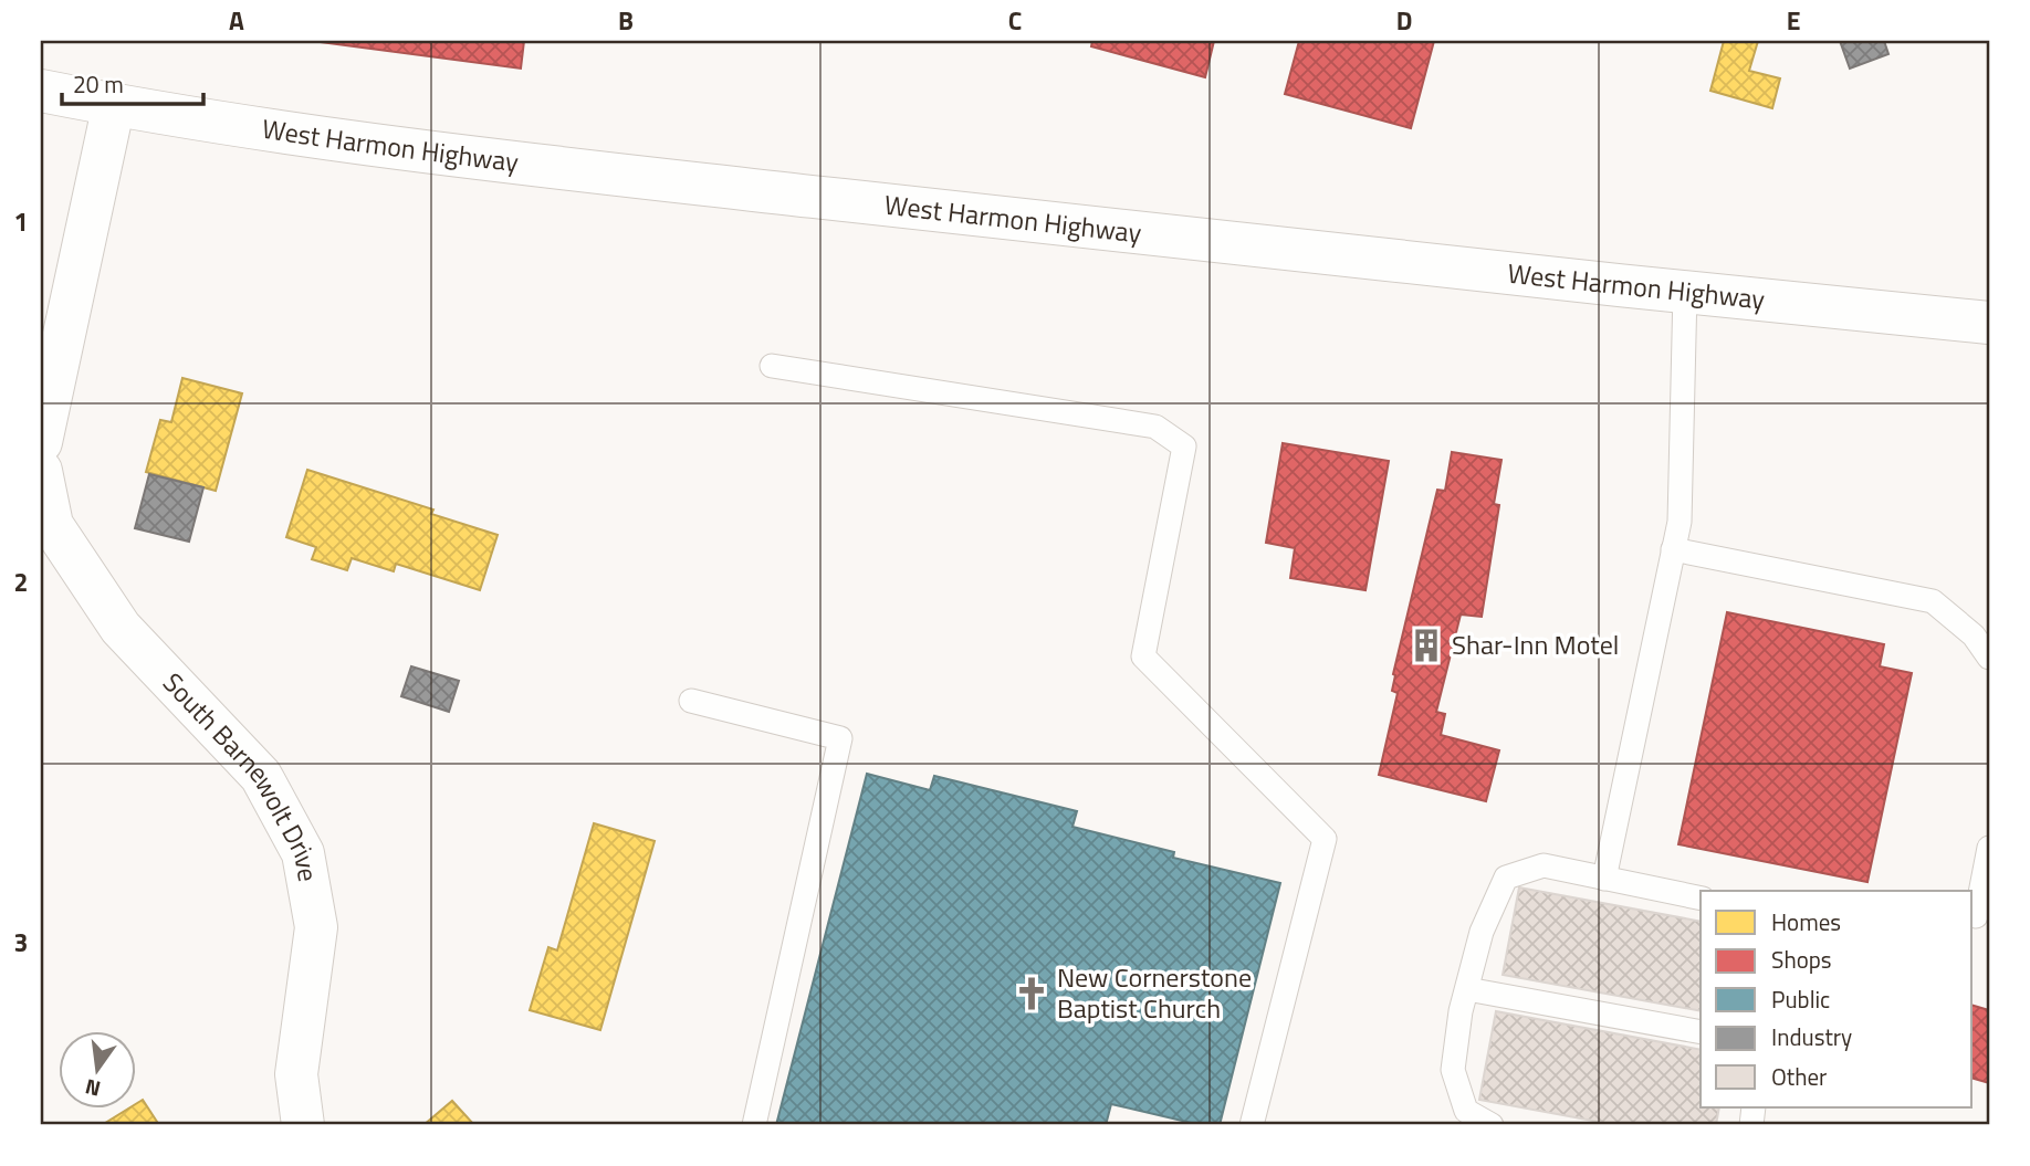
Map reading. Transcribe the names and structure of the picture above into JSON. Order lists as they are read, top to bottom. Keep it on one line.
{"streets":{"main road":["West Harmon Highway","South Barnewolt Drive"]},"places":{"building":["Shar-Inn Motel"],"church":["New Cornerstone Baptist Church"]},"legend":["Homes","Shops","Public","Industry","Other"],"scale_bar":"20 m","north":"bottom","grid":{"columns":["A","B","C","D","E"],"rows":["1","2","3"]}}
